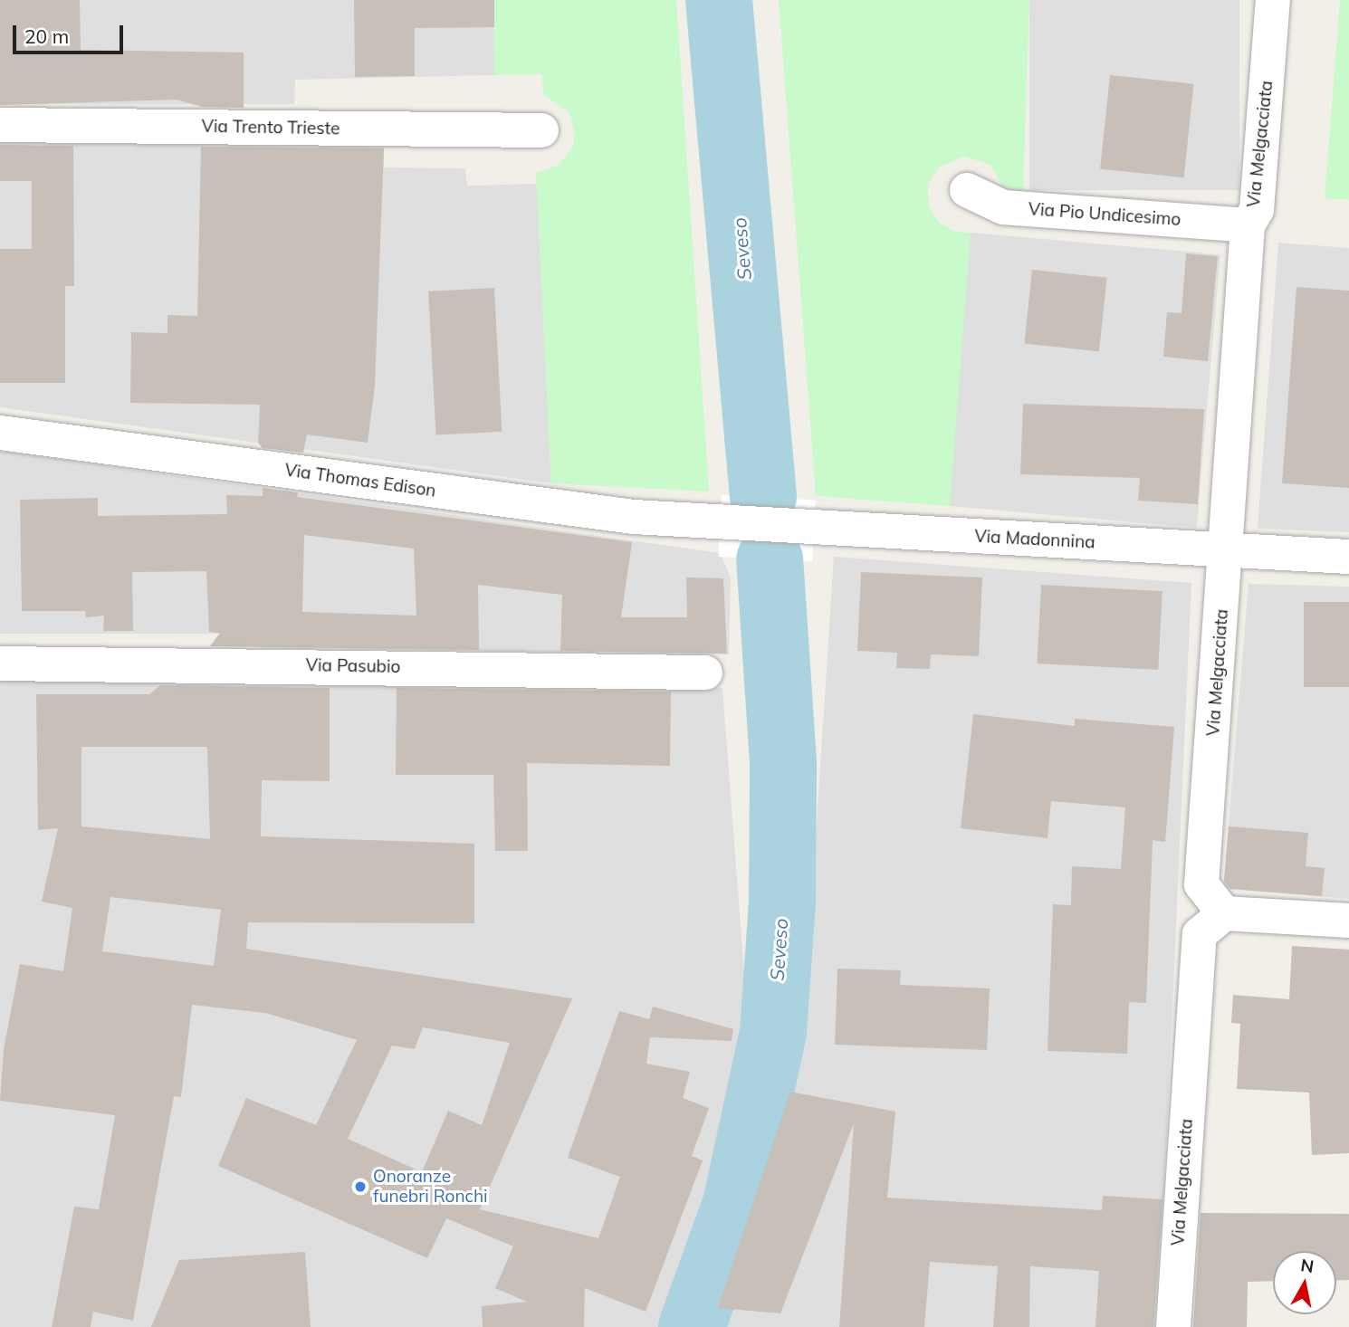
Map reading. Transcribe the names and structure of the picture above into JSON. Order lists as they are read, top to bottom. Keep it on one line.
{"streets":{"street":["Via Trento Trieste","Via Melgacciata","Via Pio Undicesimo","Via Thomas Edison","Via Madonnina","Via Pasubio"]},"crossings":[["Via Melgacciata","Via Pio Undicesimo"],["Via Melgacciata","Via Madonnina"],["Via Thomas Edison","Via Madonnina"]],"water":["Seveso"],"places":["Onoranze funebri Ronchi"],"scale_bar":"20 m","north":"top"}
